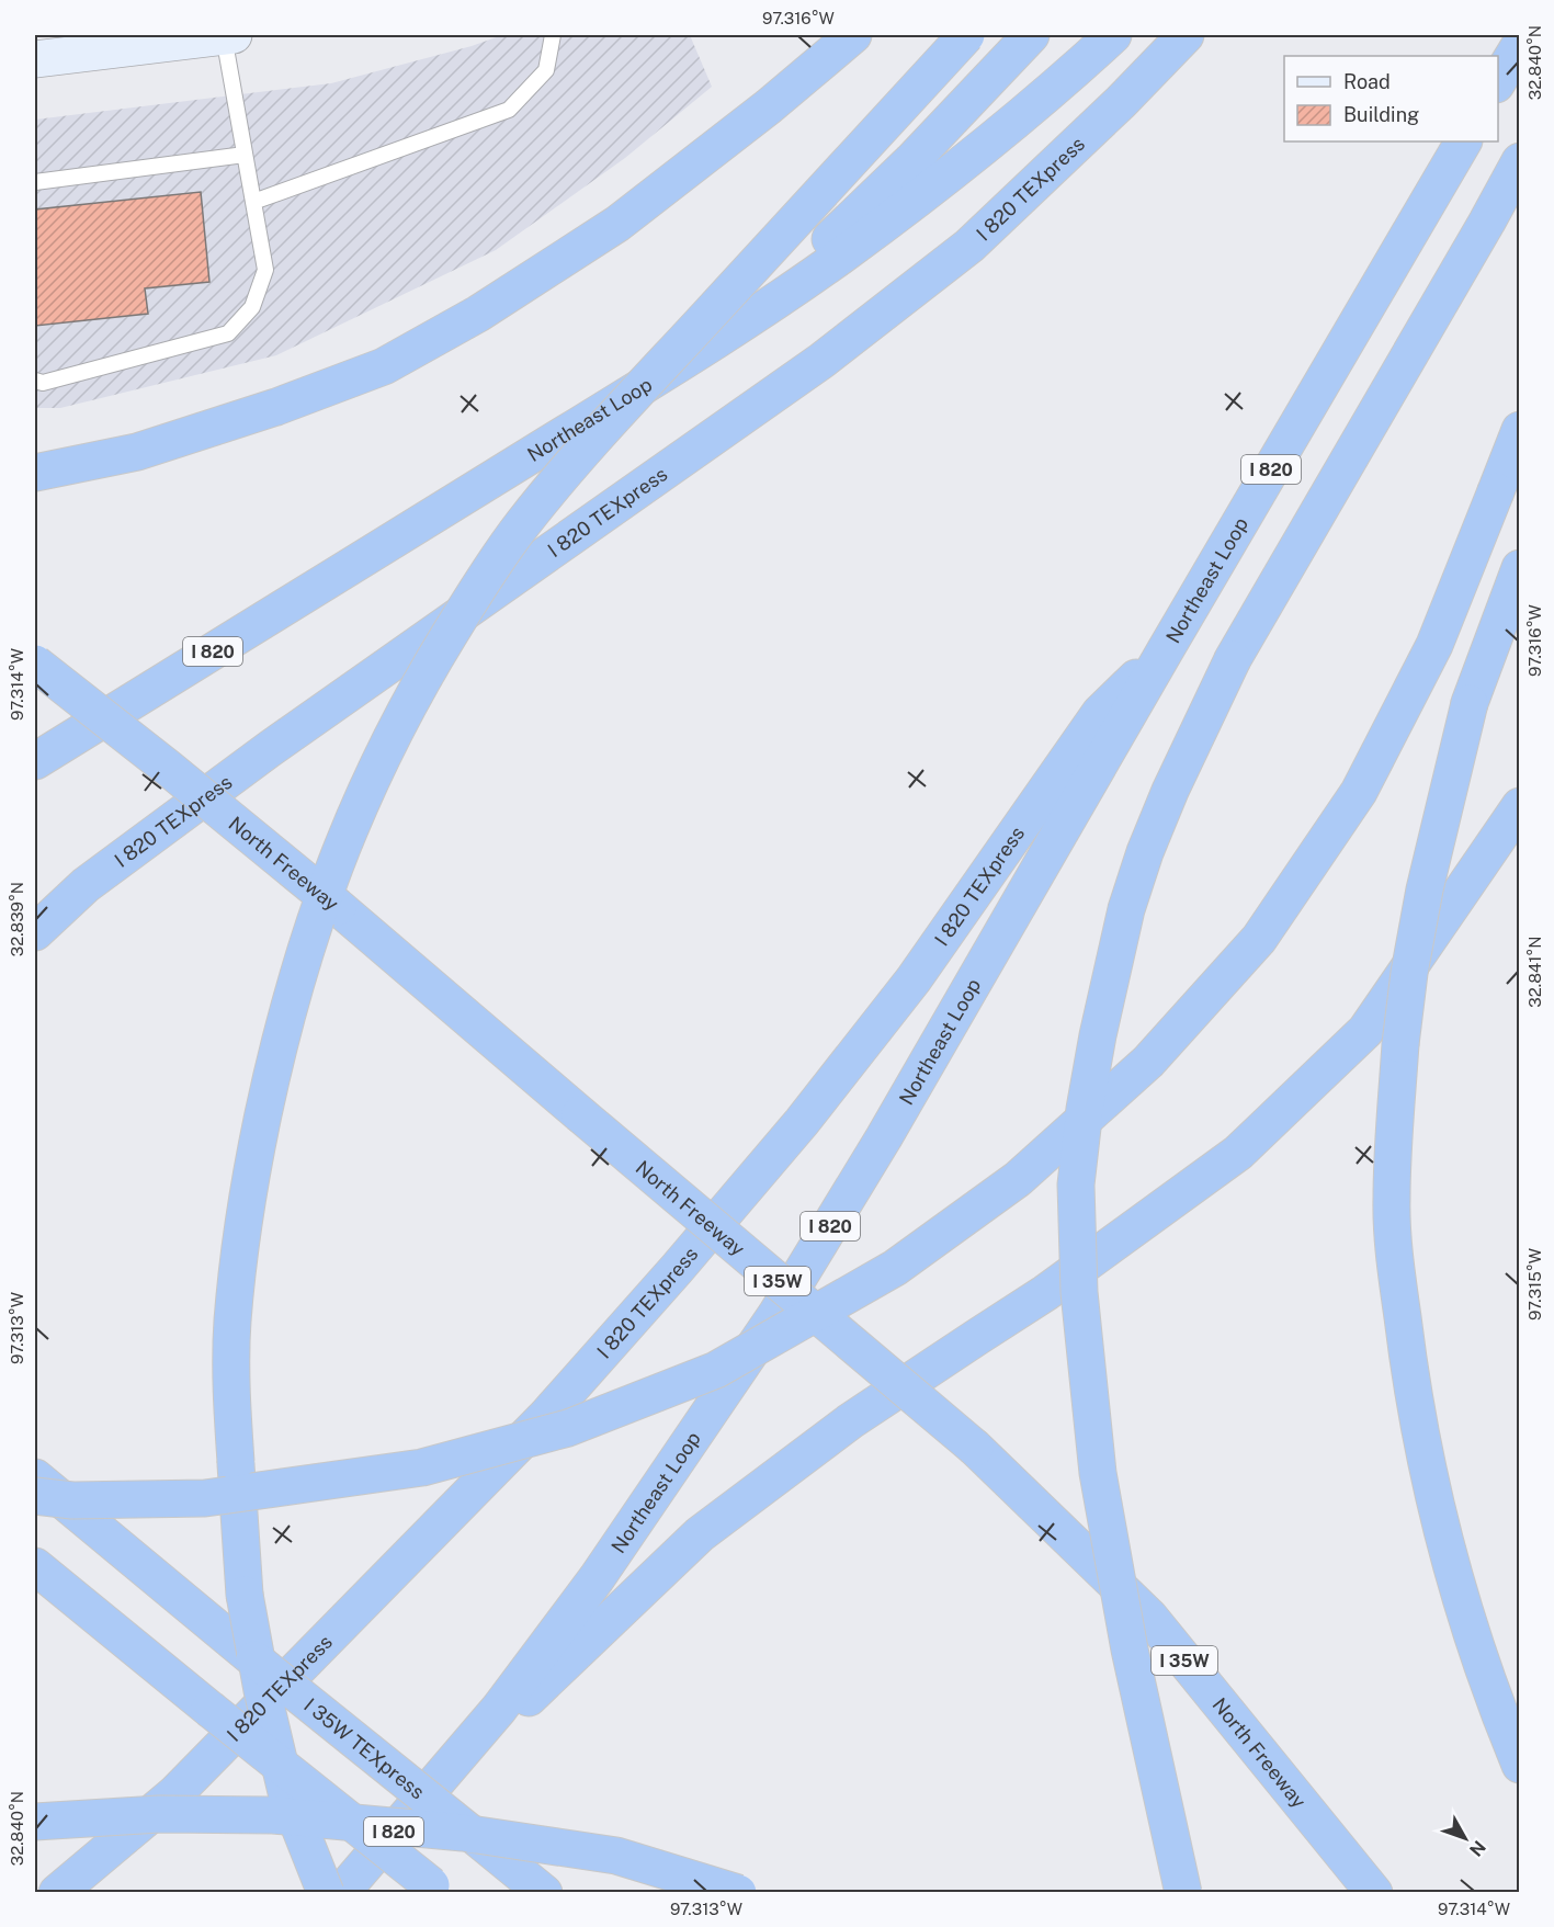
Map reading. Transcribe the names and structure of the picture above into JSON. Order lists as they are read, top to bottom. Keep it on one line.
{"streets":{"highway":["I 820 TEXpress","Northeast Loop","I 820","North Freeway","I 35W","I 35W TEXpress"]},"crossings":[["I 820 TEXpress","Northeast Loop"]],"legend":["Road","Building"],"north":"bottom right","coordinates":["97.316°W","32.840°N","97.314°W","32.839°N","32.841°N","97.315°W","97.313°W"]}
